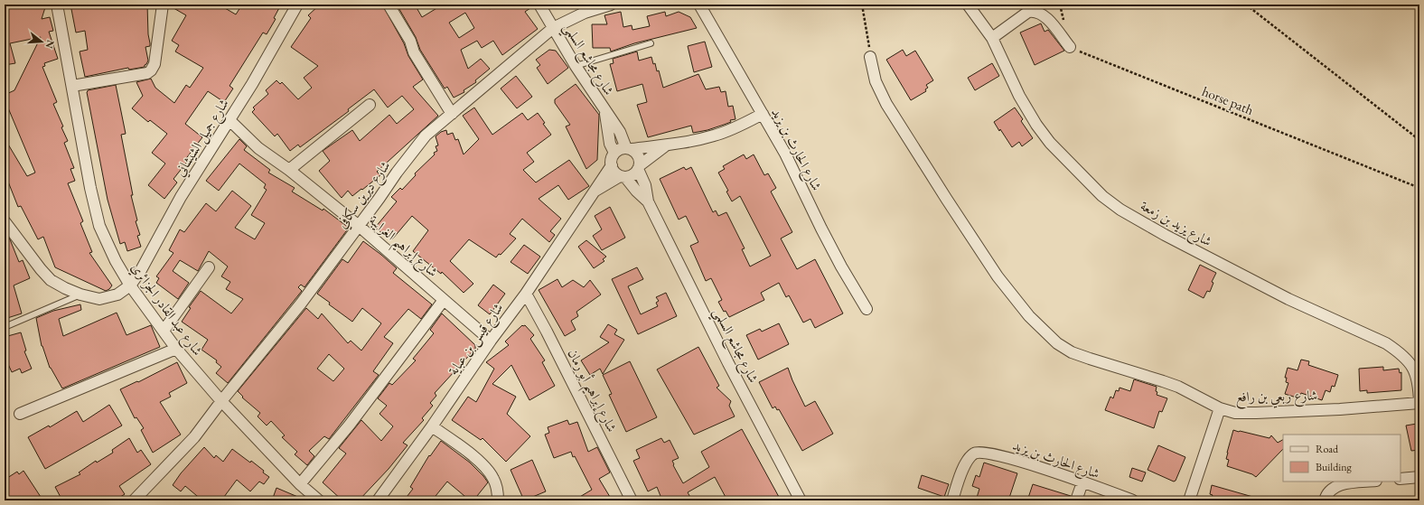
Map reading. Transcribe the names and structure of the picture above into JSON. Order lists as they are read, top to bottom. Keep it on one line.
{"streets":{"street":["شارع مجاشع السلمي","شارع جميل الشيشاني","شارع الحارث بن يزيد","شارع ديرين سكافي","شارع يزيد بن زمعة","شارع إبراهيم الغرايبة","شارع عبد القادر الجزائري","شارع قيس بن عباية","شارع إبراهيم أبو رمان","شارع ربعي بن رافع"],"path":["horse path"]},"crossings":[["شارع مجاشع السلمي","شارع ديرين سكافي"],["شارع مجاشع السلمي","شارع قيس بن عباية"],["شارع جميل الشيشاني","شارع إبراهيم الغرايبة"],["شارع جميل الشيشاني","شارع عبد القادر الجزائري"],["شارع ديرين سكافي","شارع إبراهيم الغرايبة"],["شارع ديرين سكافي","شارع عبد القادر الجزائري"],["شارع يزيد بن زمعة","شارع ربعي بن رافع"],["شارع إبراهيم الغرايبة","شارع قيس بن عباية"],["شارع قيس بن عباية","شارع إبراهيم أبو رمان"]],"legend":["Road","Building"],"north":"right"}
